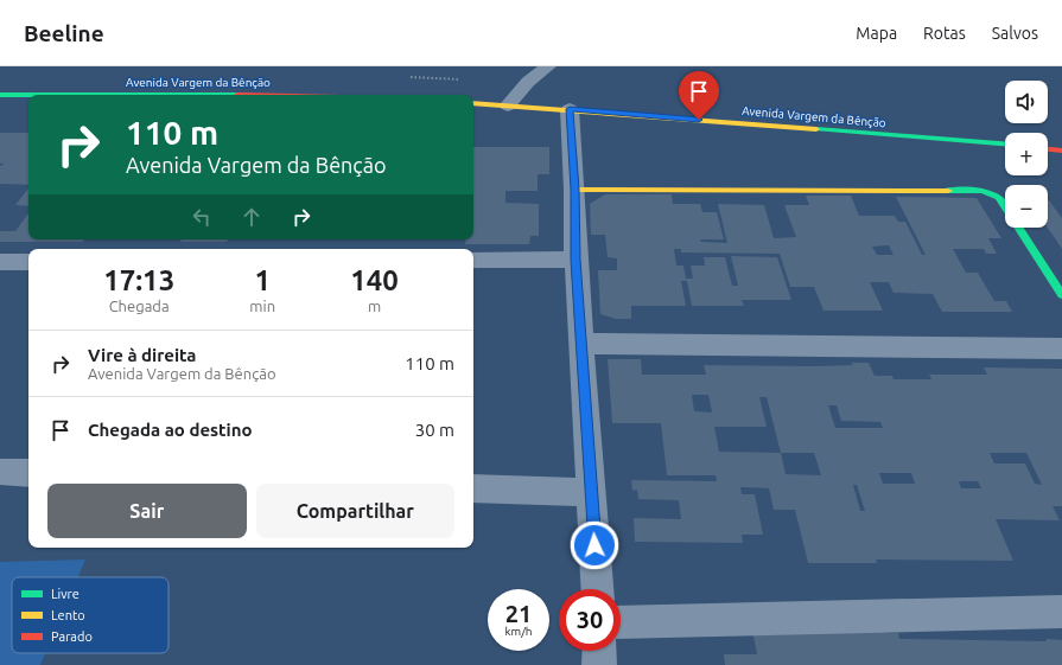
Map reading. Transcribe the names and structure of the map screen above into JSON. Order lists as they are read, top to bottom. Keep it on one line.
{"streets":{"street":["Avenida Vargem da Bênção"]},"legend":["Livre","Lento","Parado"],"page":{"header":"Beeline","nav":["Mapa","Rotas","Salvos"],"map_buttons":["+","−"],"turn":["110 m","Avenida Vargem da Bênção"],"eta":["17:13","Chegada","1","min","140","m"],"list":[{"name":"Vire à direita","note":"Avenida Vargem da Bênção","value":"110 m"},{"name":"Chegada ao destino","value":"30 m"}],"buttons":["Sair","Compartilhar"],"speed":"21 km/h","limit":"30"}}
